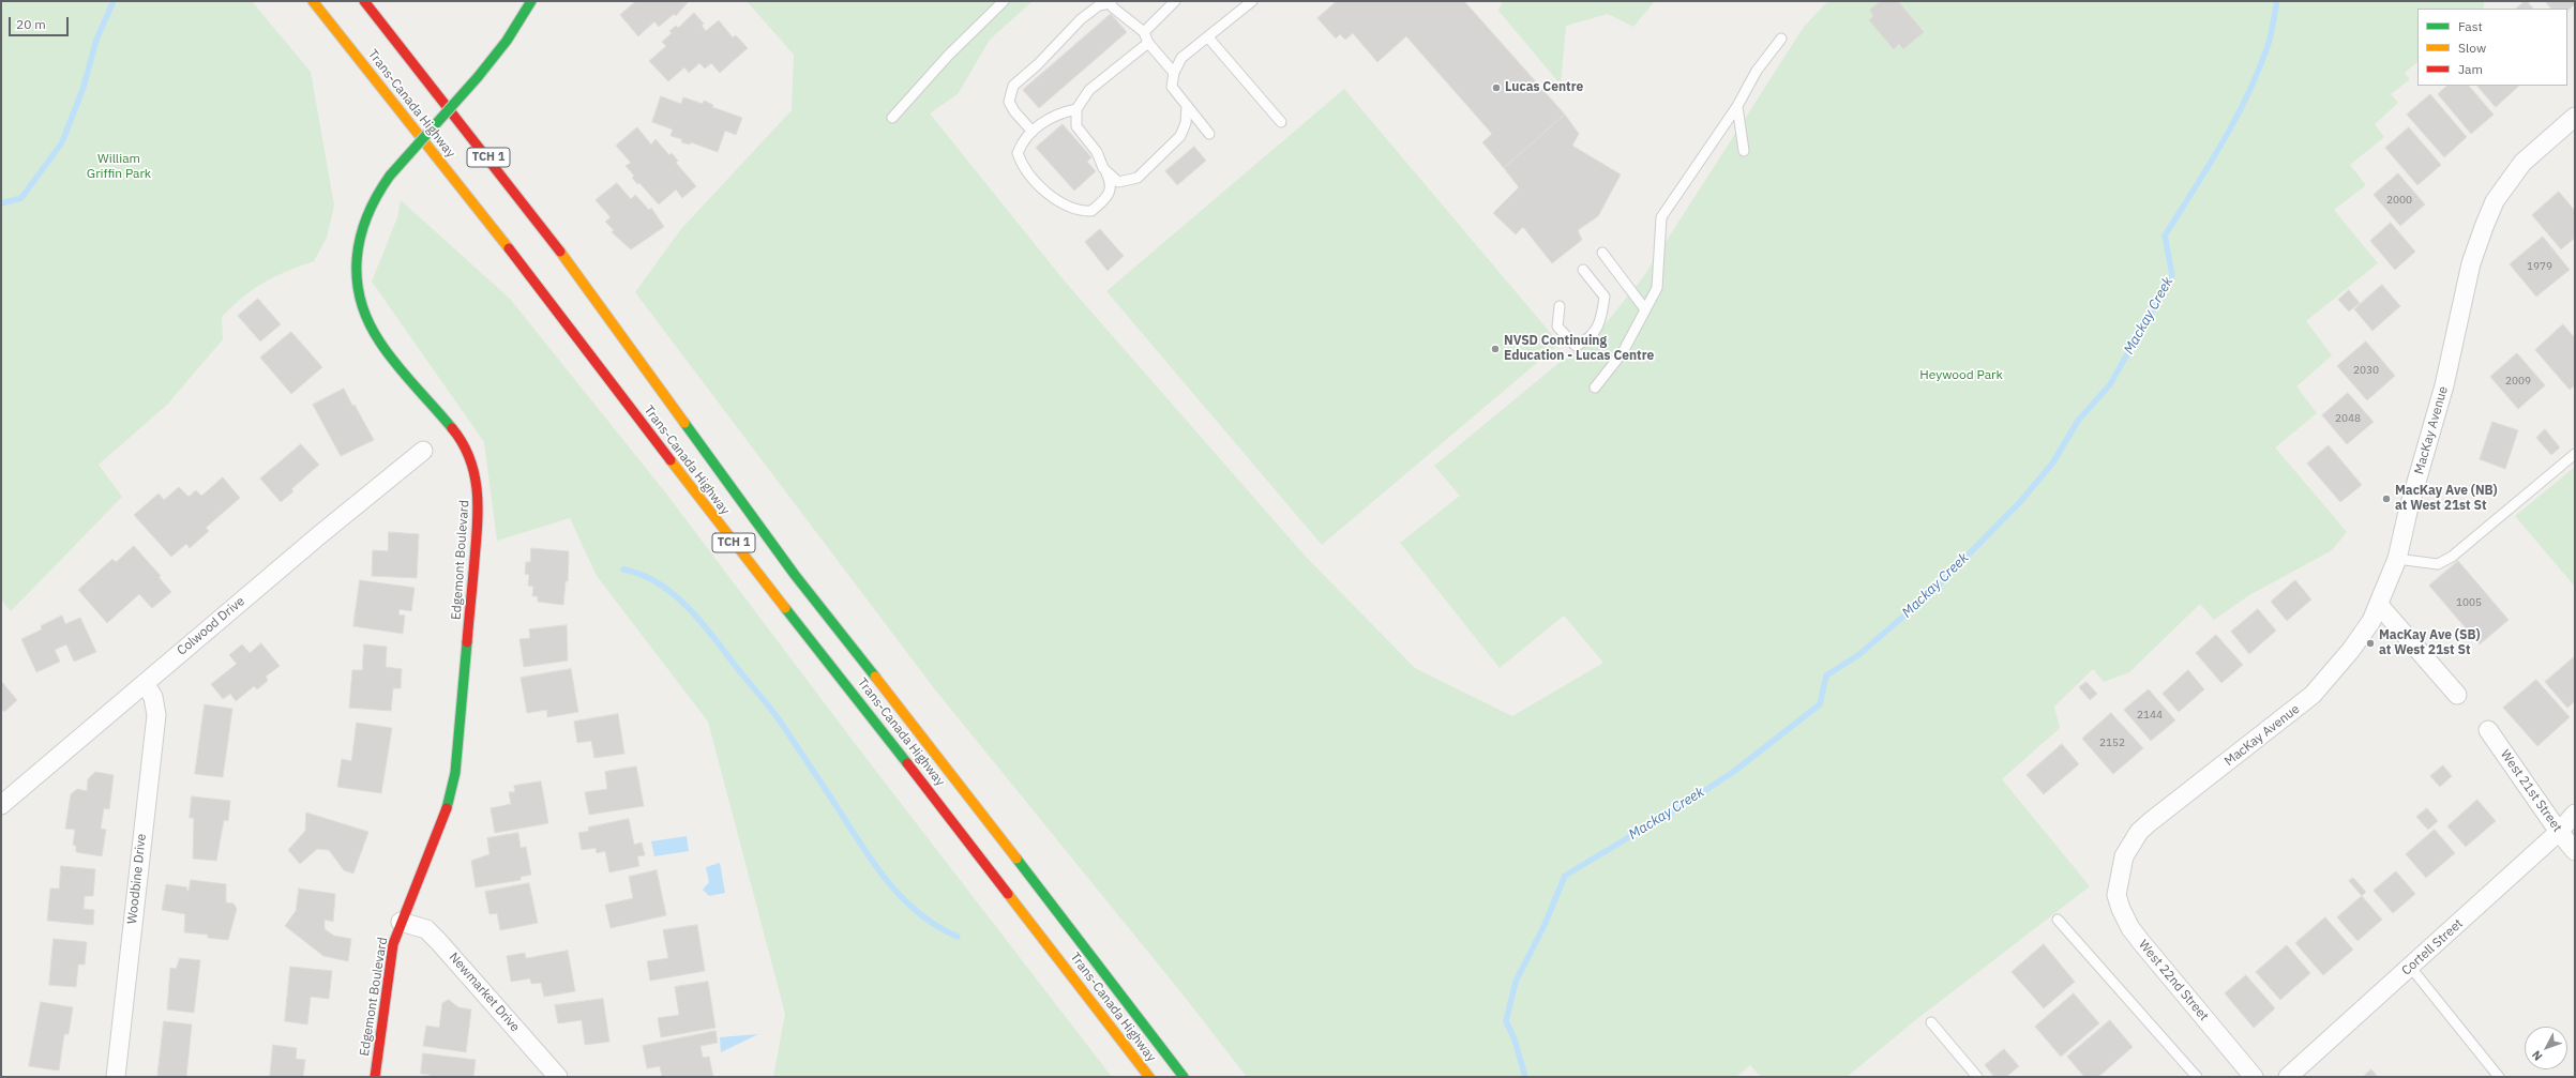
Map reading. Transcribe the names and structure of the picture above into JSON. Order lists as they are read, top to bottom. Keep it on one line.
{"streets":{"main road":["Trans-Canada Highway","TCH 1","Edgemont Boulevard"],"street":["MacKay Avenue","Colwood Drive","West 21st Street","Woodbine Drive","Cortell Street","West 22nd Street","Newmarket Drive"]},"crossings":[["MacKay Avenue","West 22nd Street"],["Edgemont Boulevard","Newmarket Drive"],["Colwood Drive","Woodbine Drive"],["West 21st Street","Cortell Street"]],"water":["Mackay Creek"],"parks":["William Griffin Park","Heywood Park"],"places":["Lucas Centre","NVSD Continuing Education - Lucas Centre","MacKay Ave (NB) at West 21st St","MacKay Ave (SB) at West 21st St"],"house_numbers":["2000","1979","2030","2009","2048","1005","2144","2152"],"legend":["Fast","Slow","Jam"],"scale_bar":"20 m","north":"bottom left"}
